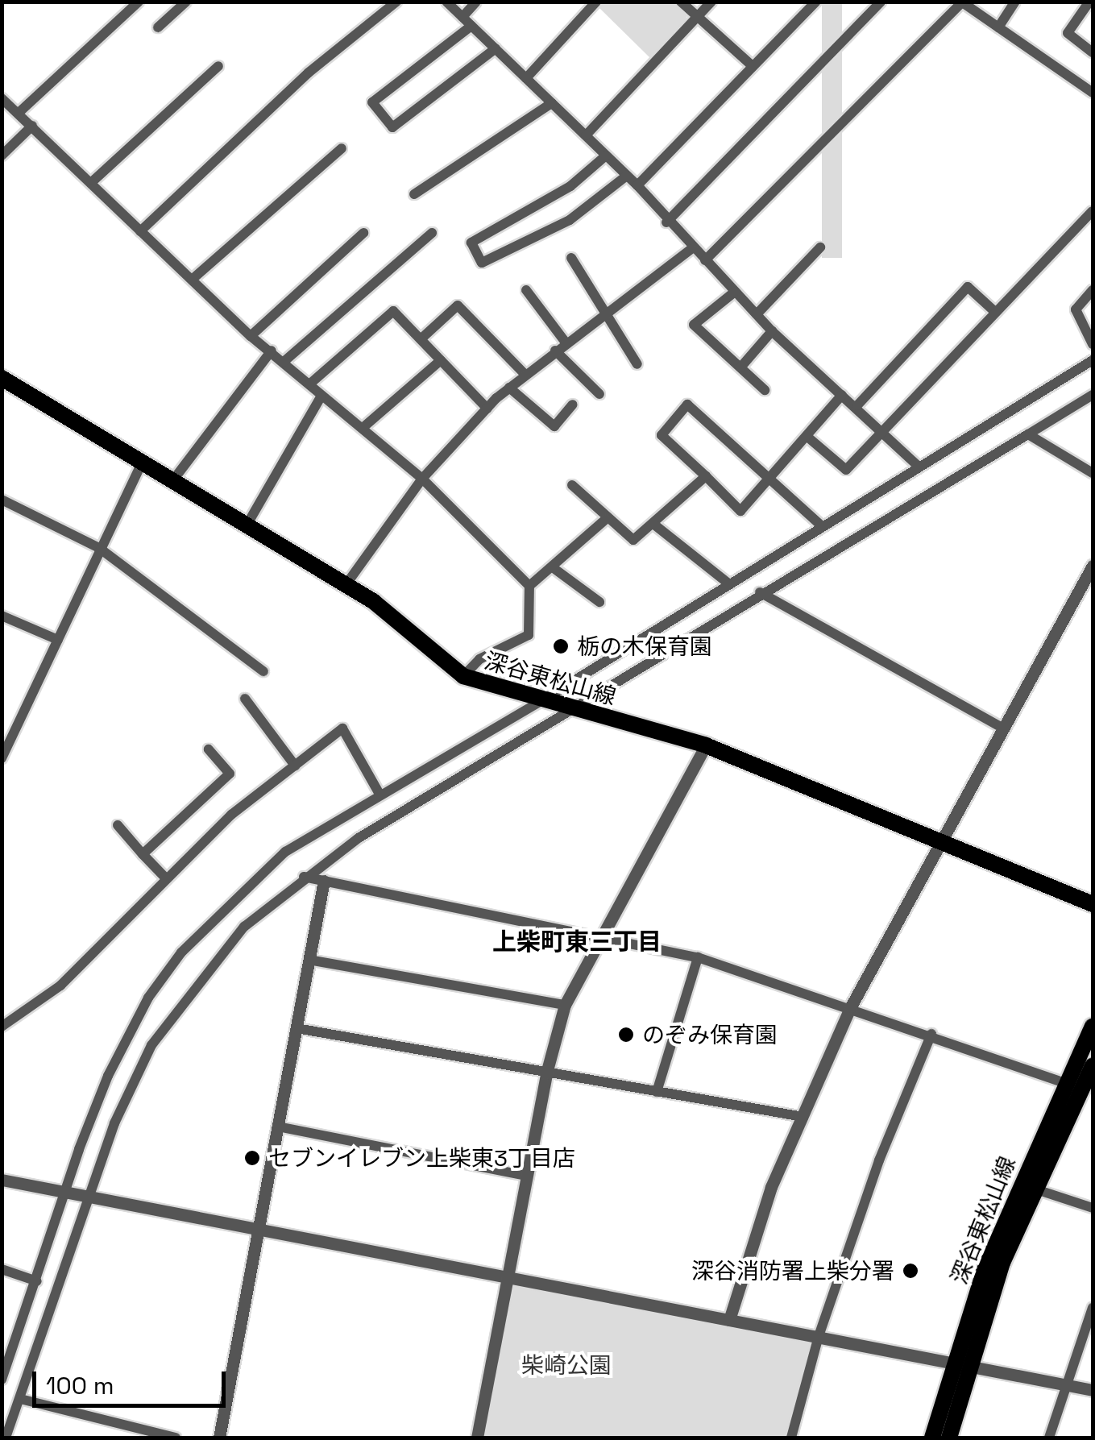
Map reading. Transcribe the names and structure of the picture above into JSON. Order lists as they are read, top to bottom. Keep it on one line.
{"streets":{"main road":["深谷東松山線"]},"districts":["上柴町東三丁目"],"parks":["柴崎公園"],"places":["栃の木保育園","のぞみ保育園","セブンイレブン上柴東3丁目店","深谷消防署上柴分署"],"scale_bar":"100 m"}
